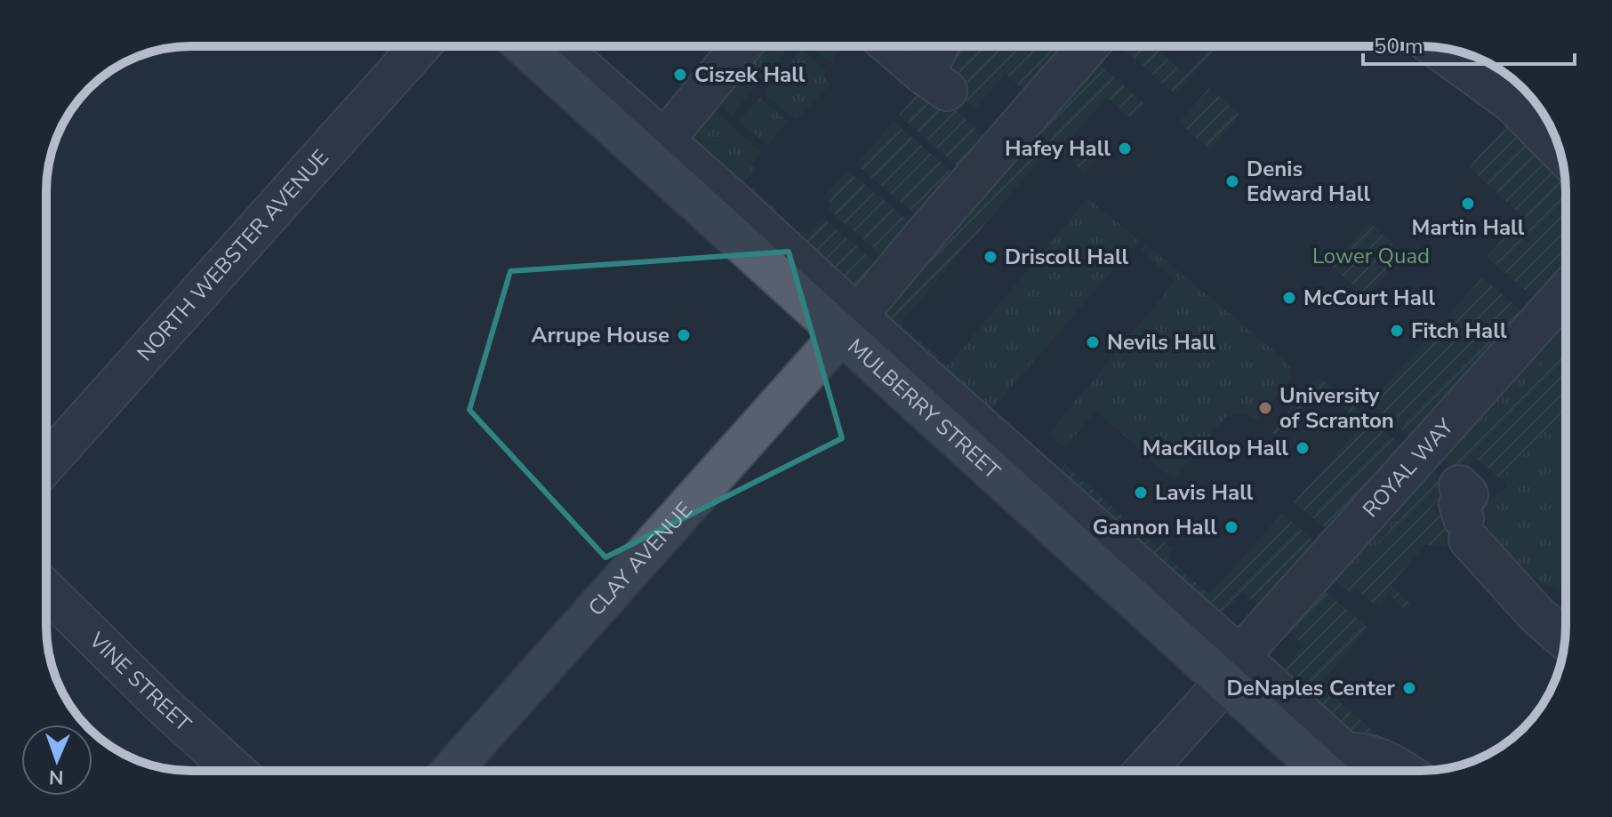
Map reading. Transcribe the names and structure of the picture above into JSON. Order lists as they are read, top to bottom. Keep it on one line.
{"streets":{"main road":["MULBERRY STREET","CLAY AVENUE"],"street":["NORTH WEBSTER AVENUE","ROYAL WAY","VINE STREET"]},"crossings":[["MULBERRY STREET","ROYAL WAY"],["MULBERRY STREET","CLAY AVENUE"]],"parks":["Lower Quad"],"places":["Ciszek Hall","Hafey Hall","Denis Edward Hall","Martin Hall","Driscoll Hall","McCourt Hall","Fitch Hall","Arrupe House","Nevils Hall","University of Scranton","MacKillop Hall","Lavis Hall","Gannon Hall","DeNaples Center"],"scale_bar":"50 m","north":"bottom"}
